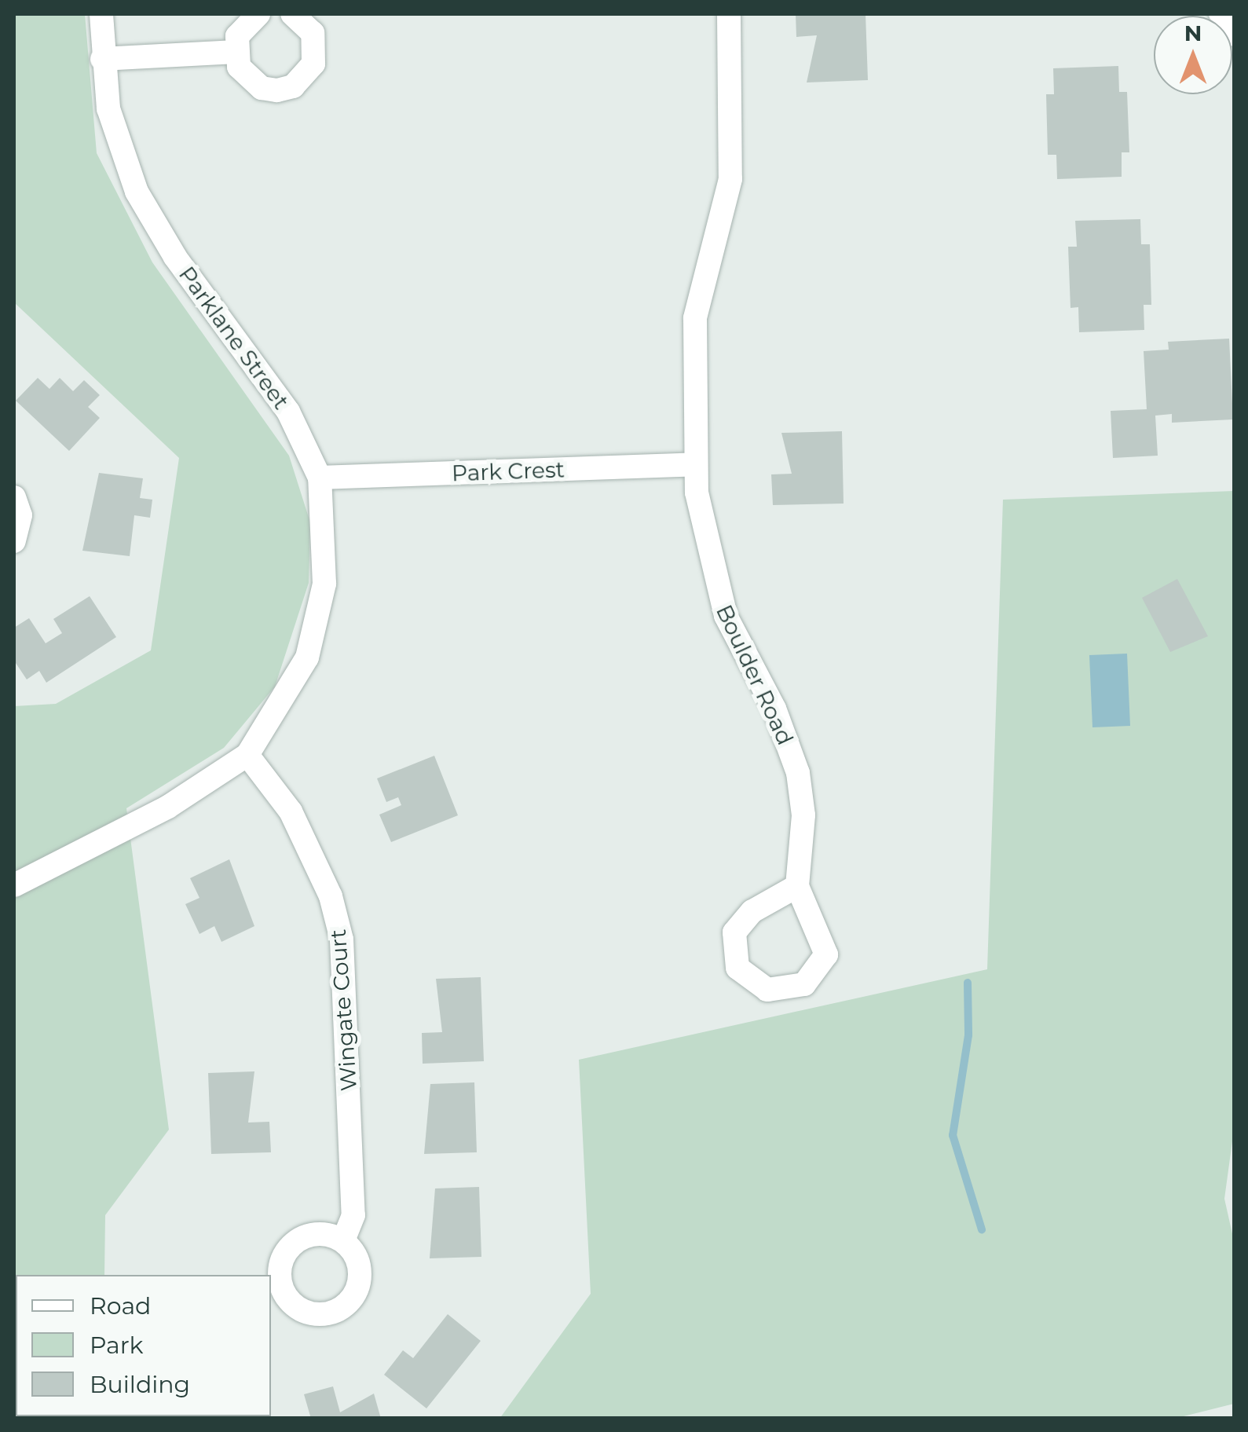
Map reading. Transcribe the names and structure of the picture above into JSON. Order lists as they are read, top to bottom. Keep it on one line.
{"streets":{"street":["Parklane Street","Park Crest","Boulder Road","Wingate Court"]},"crossings":[["Parklane Street","Park Crest"],["Parklane Street","Wingate Court"],["Park Crest","Boulder Road"]],"legend":["Road","Park","Building"],"north":"top"}
